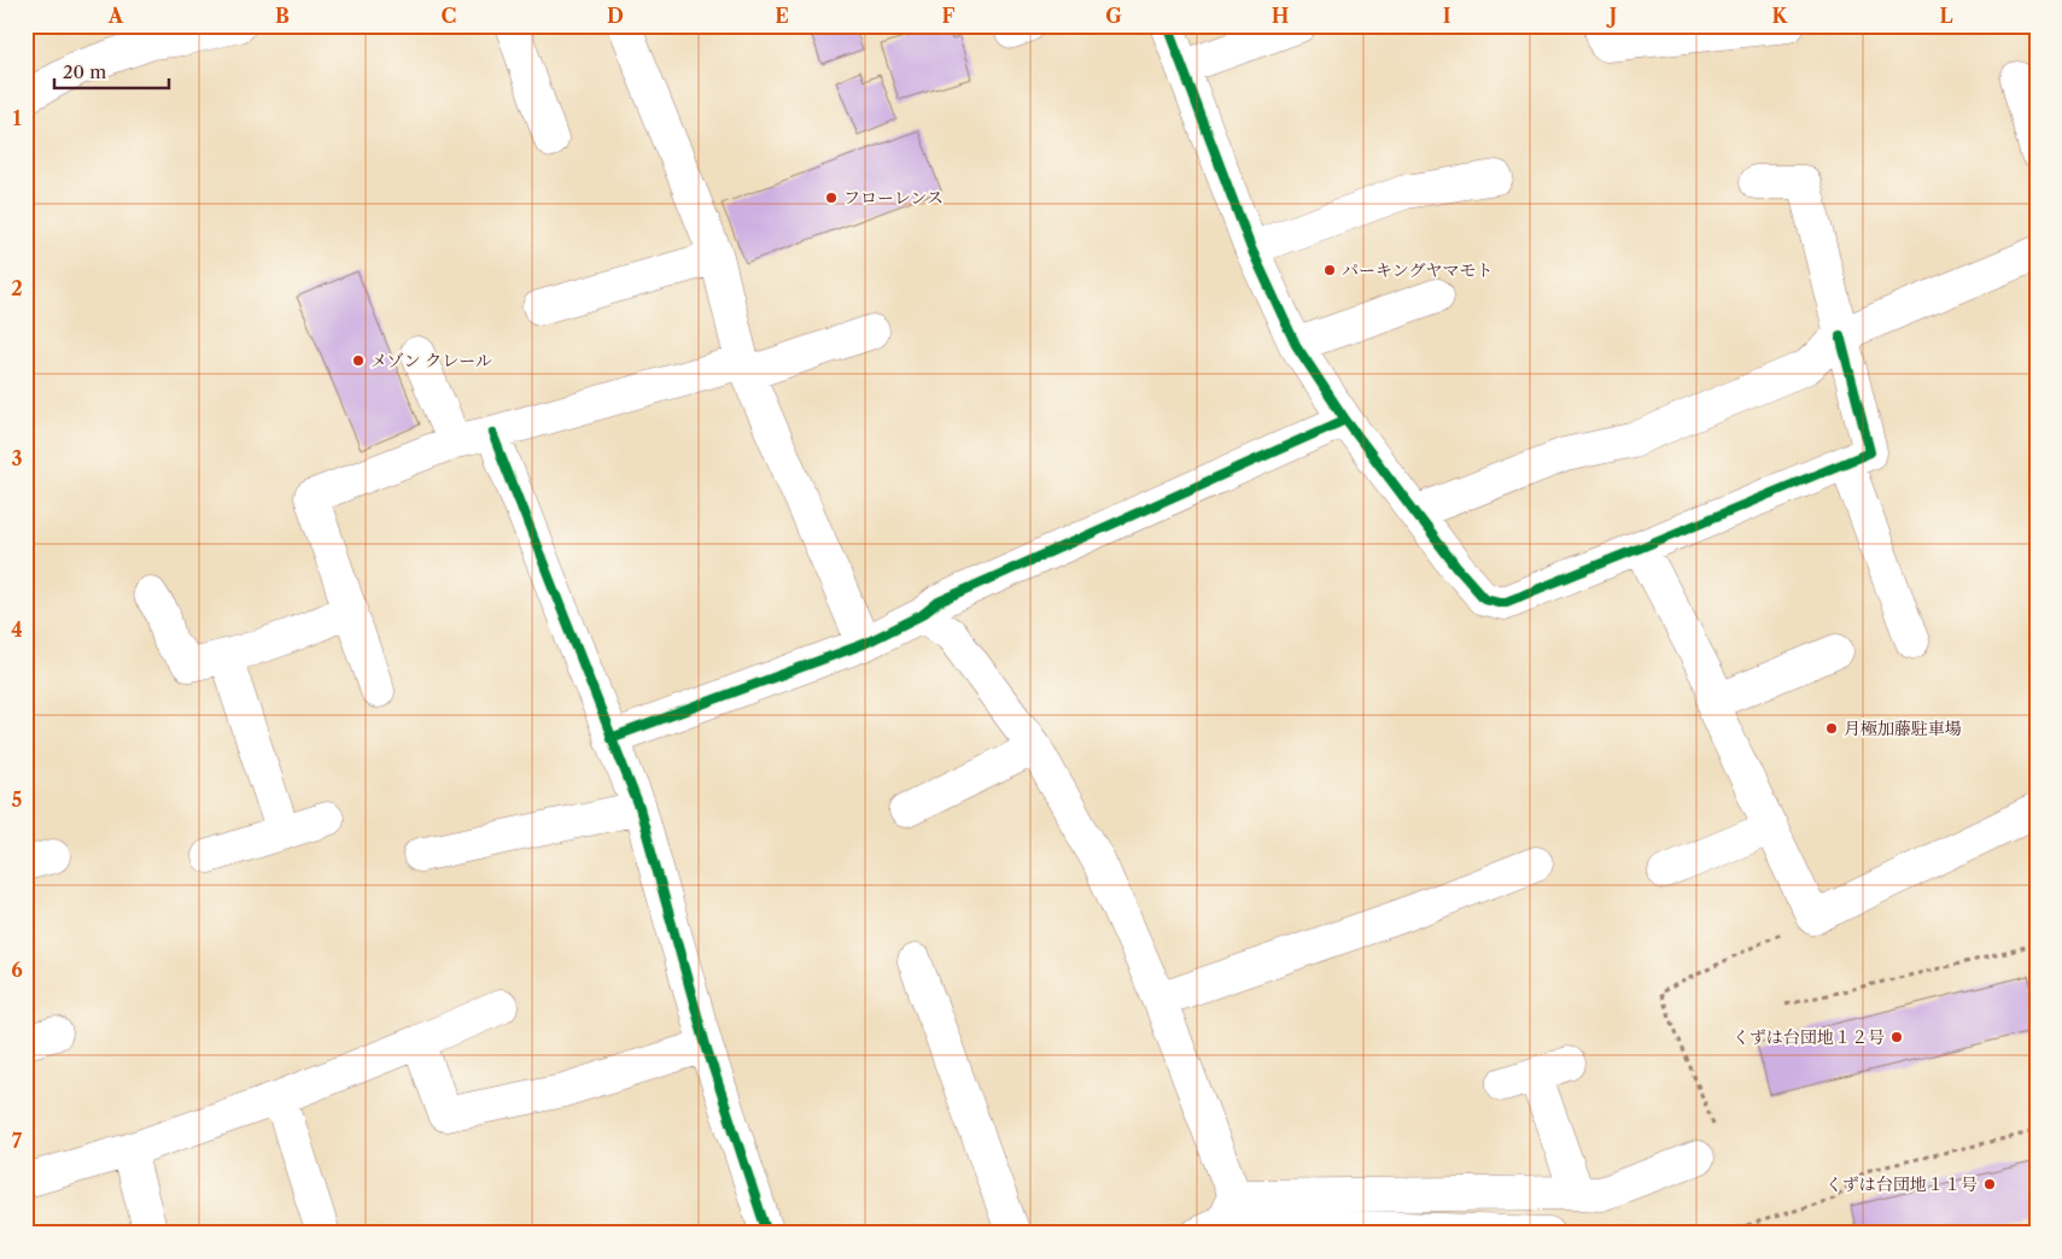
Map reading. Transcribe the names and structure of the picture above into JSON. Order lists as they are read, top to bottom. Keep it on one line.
{"places":["フローレンス","パーキングヤマモト","メゾン クレール","月極加藤駐車場","くずは台団地１２号","くずは台団地１１号"],"scale_bar":"20 m","grid":{"columns":["A","B","C","D","E","F","G","H","I","J","K","L"],"rows":["1","2","3","4","5","6","7"]}}
